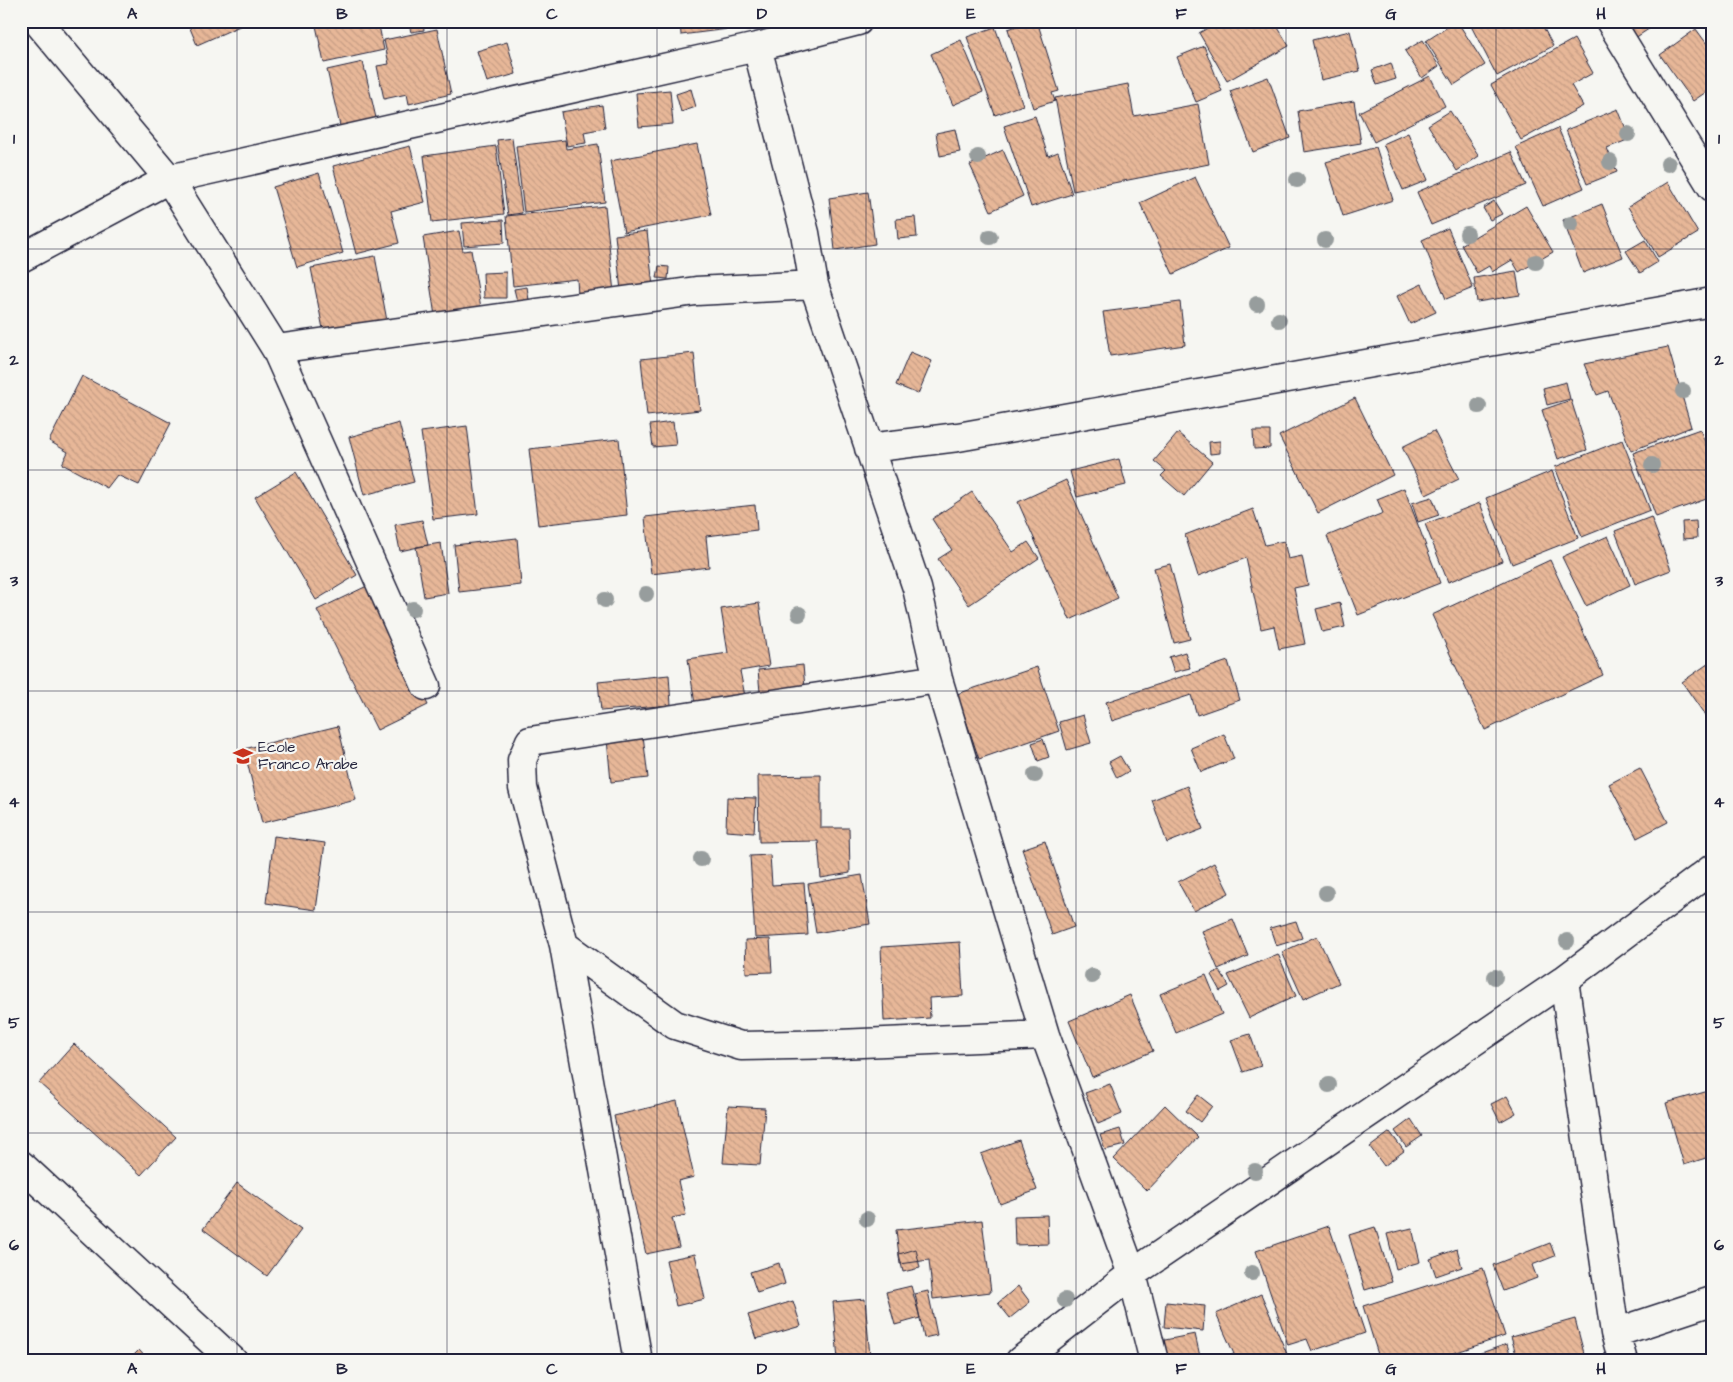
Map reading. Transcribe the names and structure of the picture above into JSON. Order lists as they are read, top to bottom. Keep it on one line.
{"places":{"school or university":["Ecole Franco Arabe"]},"grid":{"columns":["A","B","C","D","E","F","G","H"],"rows":["1","2","3","4","5","6"]}}
